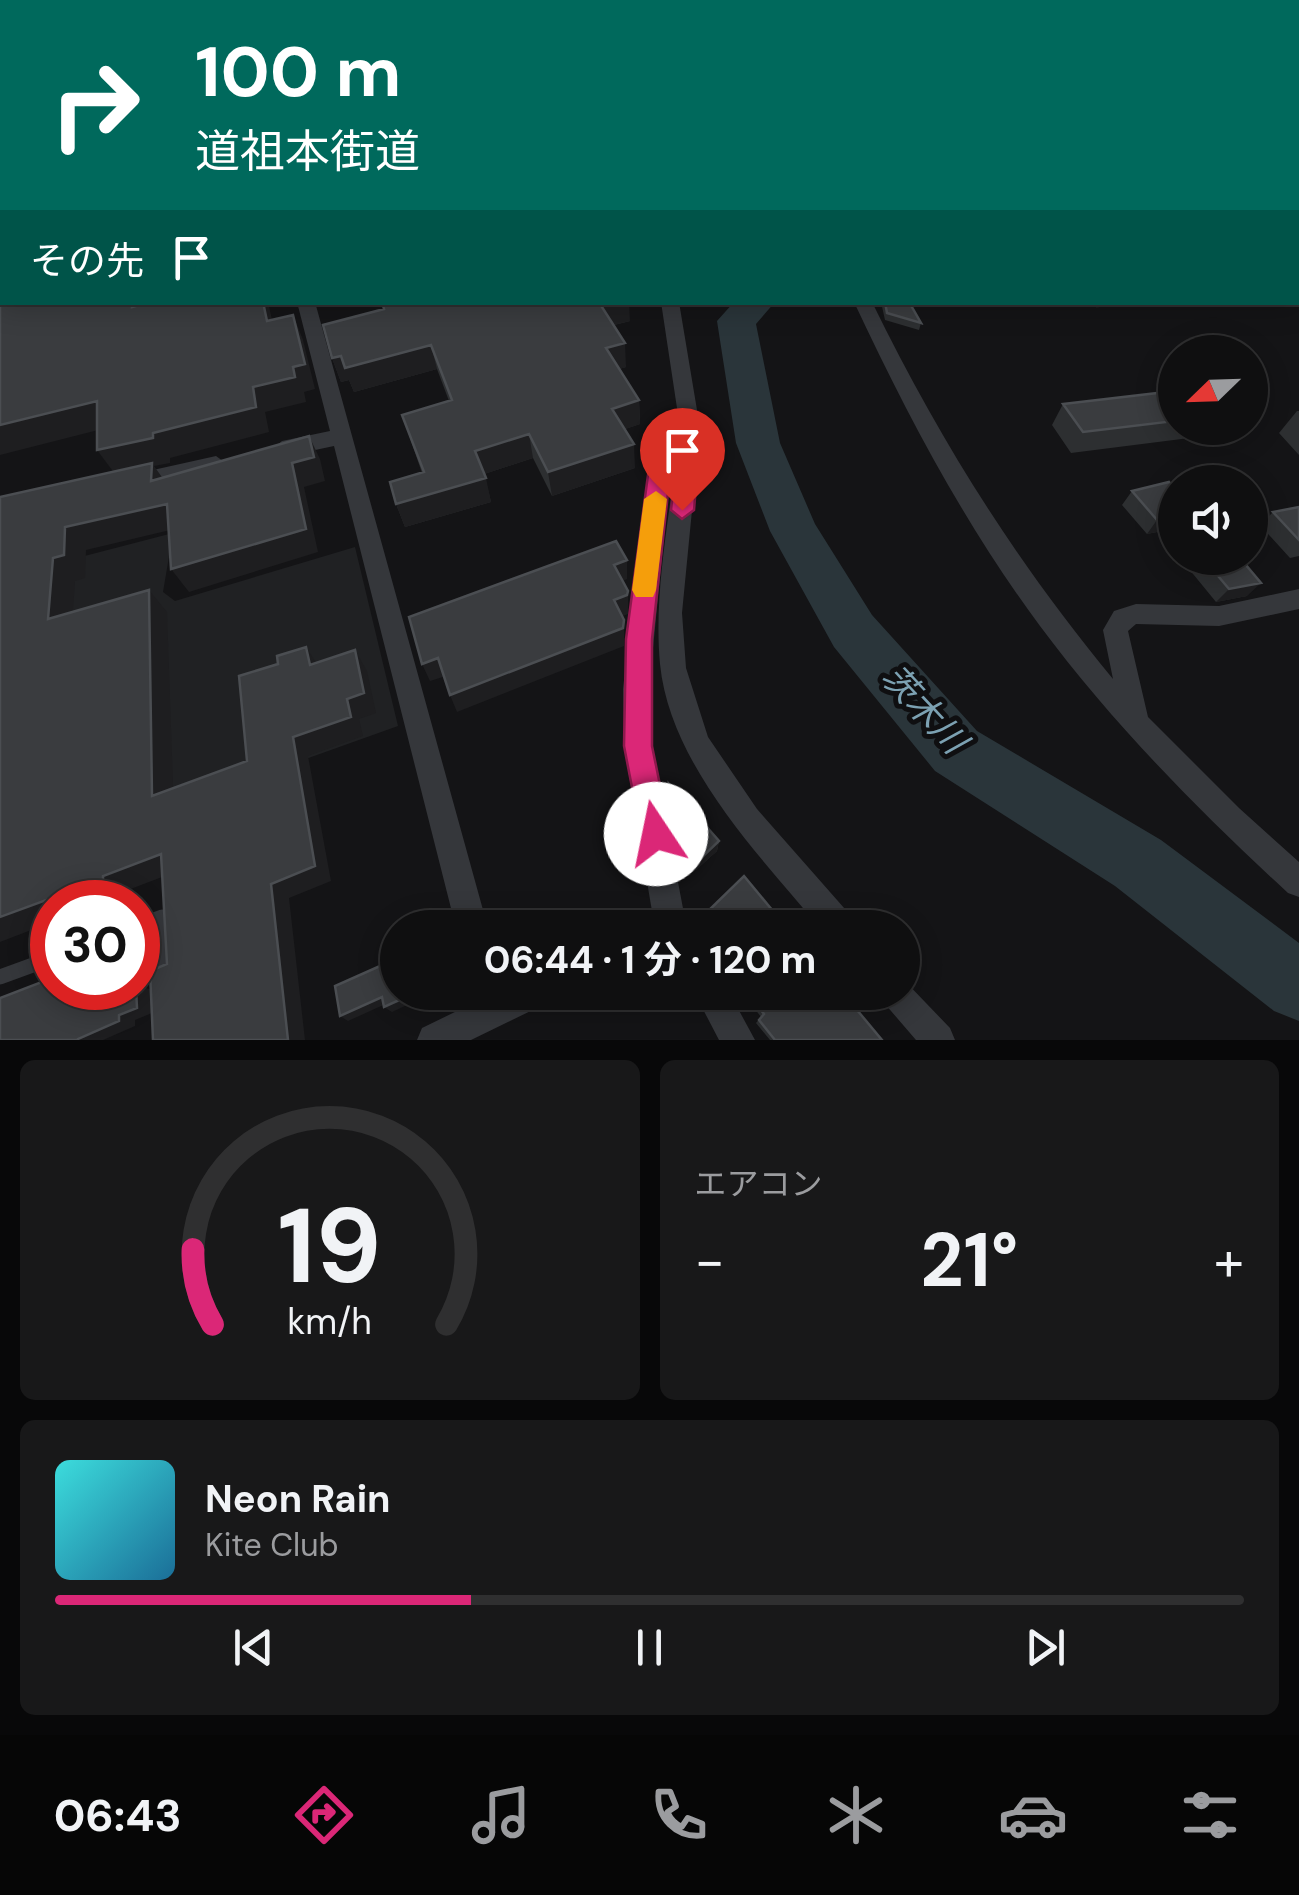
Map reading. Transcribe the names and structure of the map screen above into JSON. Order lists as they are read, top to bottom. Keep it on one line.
{"water":["茨木川"],"north":"bottom left","page":{"turn":["100 m","道祖本街道"],"then":"その先","limit":"30","trip":"06:44 · 1 分 · 120 m","tile":"エアコン","heat":["−","21°","+"],"song":["Neon Rain","Kite Club"],"tabs":"06:43","gauge":["19","km/h"]}}
